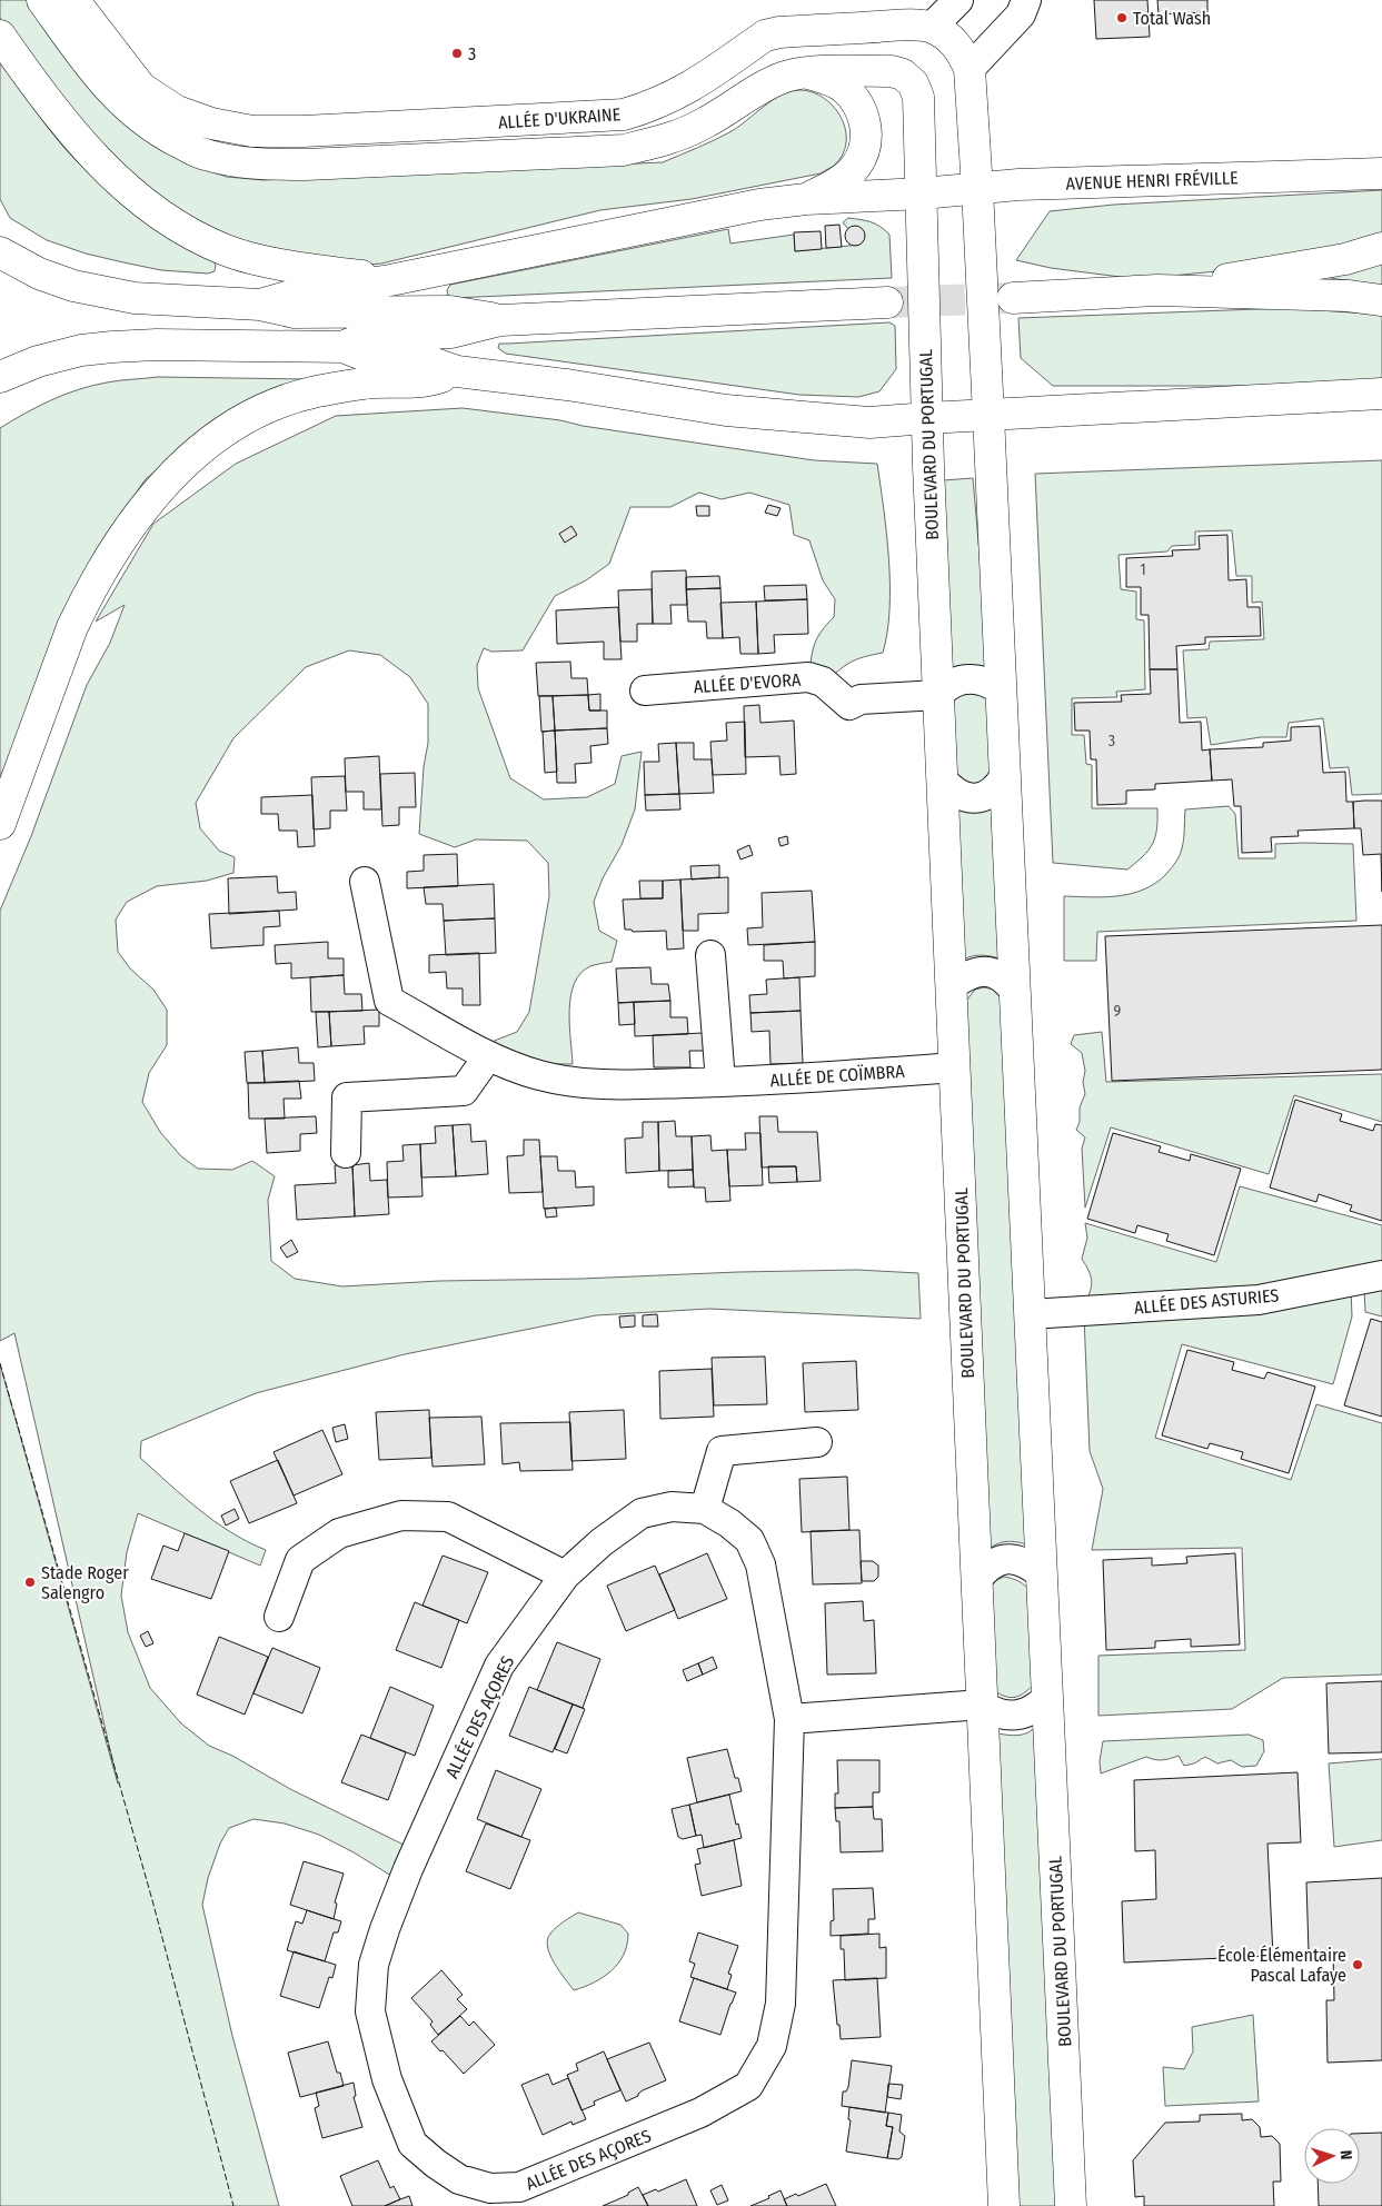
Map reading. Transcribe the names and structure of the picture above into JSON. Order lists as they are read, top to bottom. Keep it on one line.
{"streets":{"main road":["ALLÉE D'UKRAINE","AVENUE HENRI FRÉVILLE","BOULEVARD DU PORTUGAL"],"street":["ALLÉE D'EVORA","ALLÉE DE COÏMBRA","ALLÉE DES ASTURIES","ALLÉE DES AÇORES"]},"crossings":[["ALLÉE D'UKRAINE","AVENUE HENRI FRÉVILLE"],["ALLÉE D'UKRAINE","BOULEVARD DU PORTUGAL"],["AVENUE HENRI FRÉVILLE","BOULEVARD DU PORTUGAL"],["BOULEVARD DU PORTUGAL","ALLÉE D'EVORA"],["BOULEVARD DU PORTUGAL","ALLÉE DE COÏMBRA"],["BOULEVARD DU PORTUGAL","ALLÉE DES ASTURIES"]],"places":["Total Wash","3","Stade Roger Salengro","École Élémentaire Pascal Lafaye"],"house_numbers":["1","3","9"],"north":"right"}
